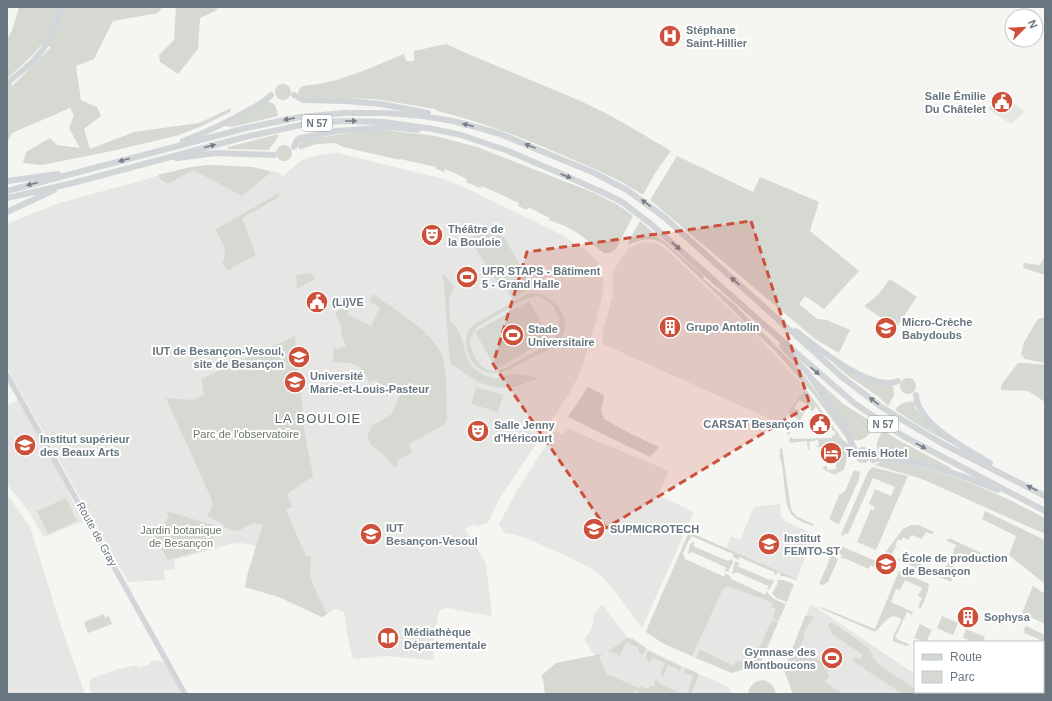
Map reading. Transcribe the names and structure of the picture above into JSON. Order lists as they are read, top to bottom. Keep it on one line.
{"streets":{"highway":["N 57"],"main road":["Route de Gray"]},"districts":["LA BOULOIE"],"parks":["Parc de l'observatoire","Jardin botanique de Besançon"],"places":{"hospital":["Stéphane Saint-Hillier"],"public building":["Salle Émilie Du Châtelet","(Li)VE","CARSAT Besançon"],"theatre":["Théâtre de la Bouloie","Salle Jenny d'Héricourt"],"sports":["UFR STAPS - Bâtiment 5 - Grand Halle","Stade Universitaire","Gymnase des Montboucons"],"building":["Grupo Antolin","Sophysa"],"school or university":["Micro-Crèche Babydoubs","IUT de Besançon-Vesoul, site de Besançon","Université Marie-et-Louis-Pasteur","Institut supérieur des Beaux Arts","SUPMICROTECH","IUT Besançon-Vesoul","Institut FEMTO-ST","École de production de Besançon"],"hotel":["Temis Hotel"],"library":["Médiathèque Départementale"]},"legend":["Route","Parc"],"north":"top right"}
